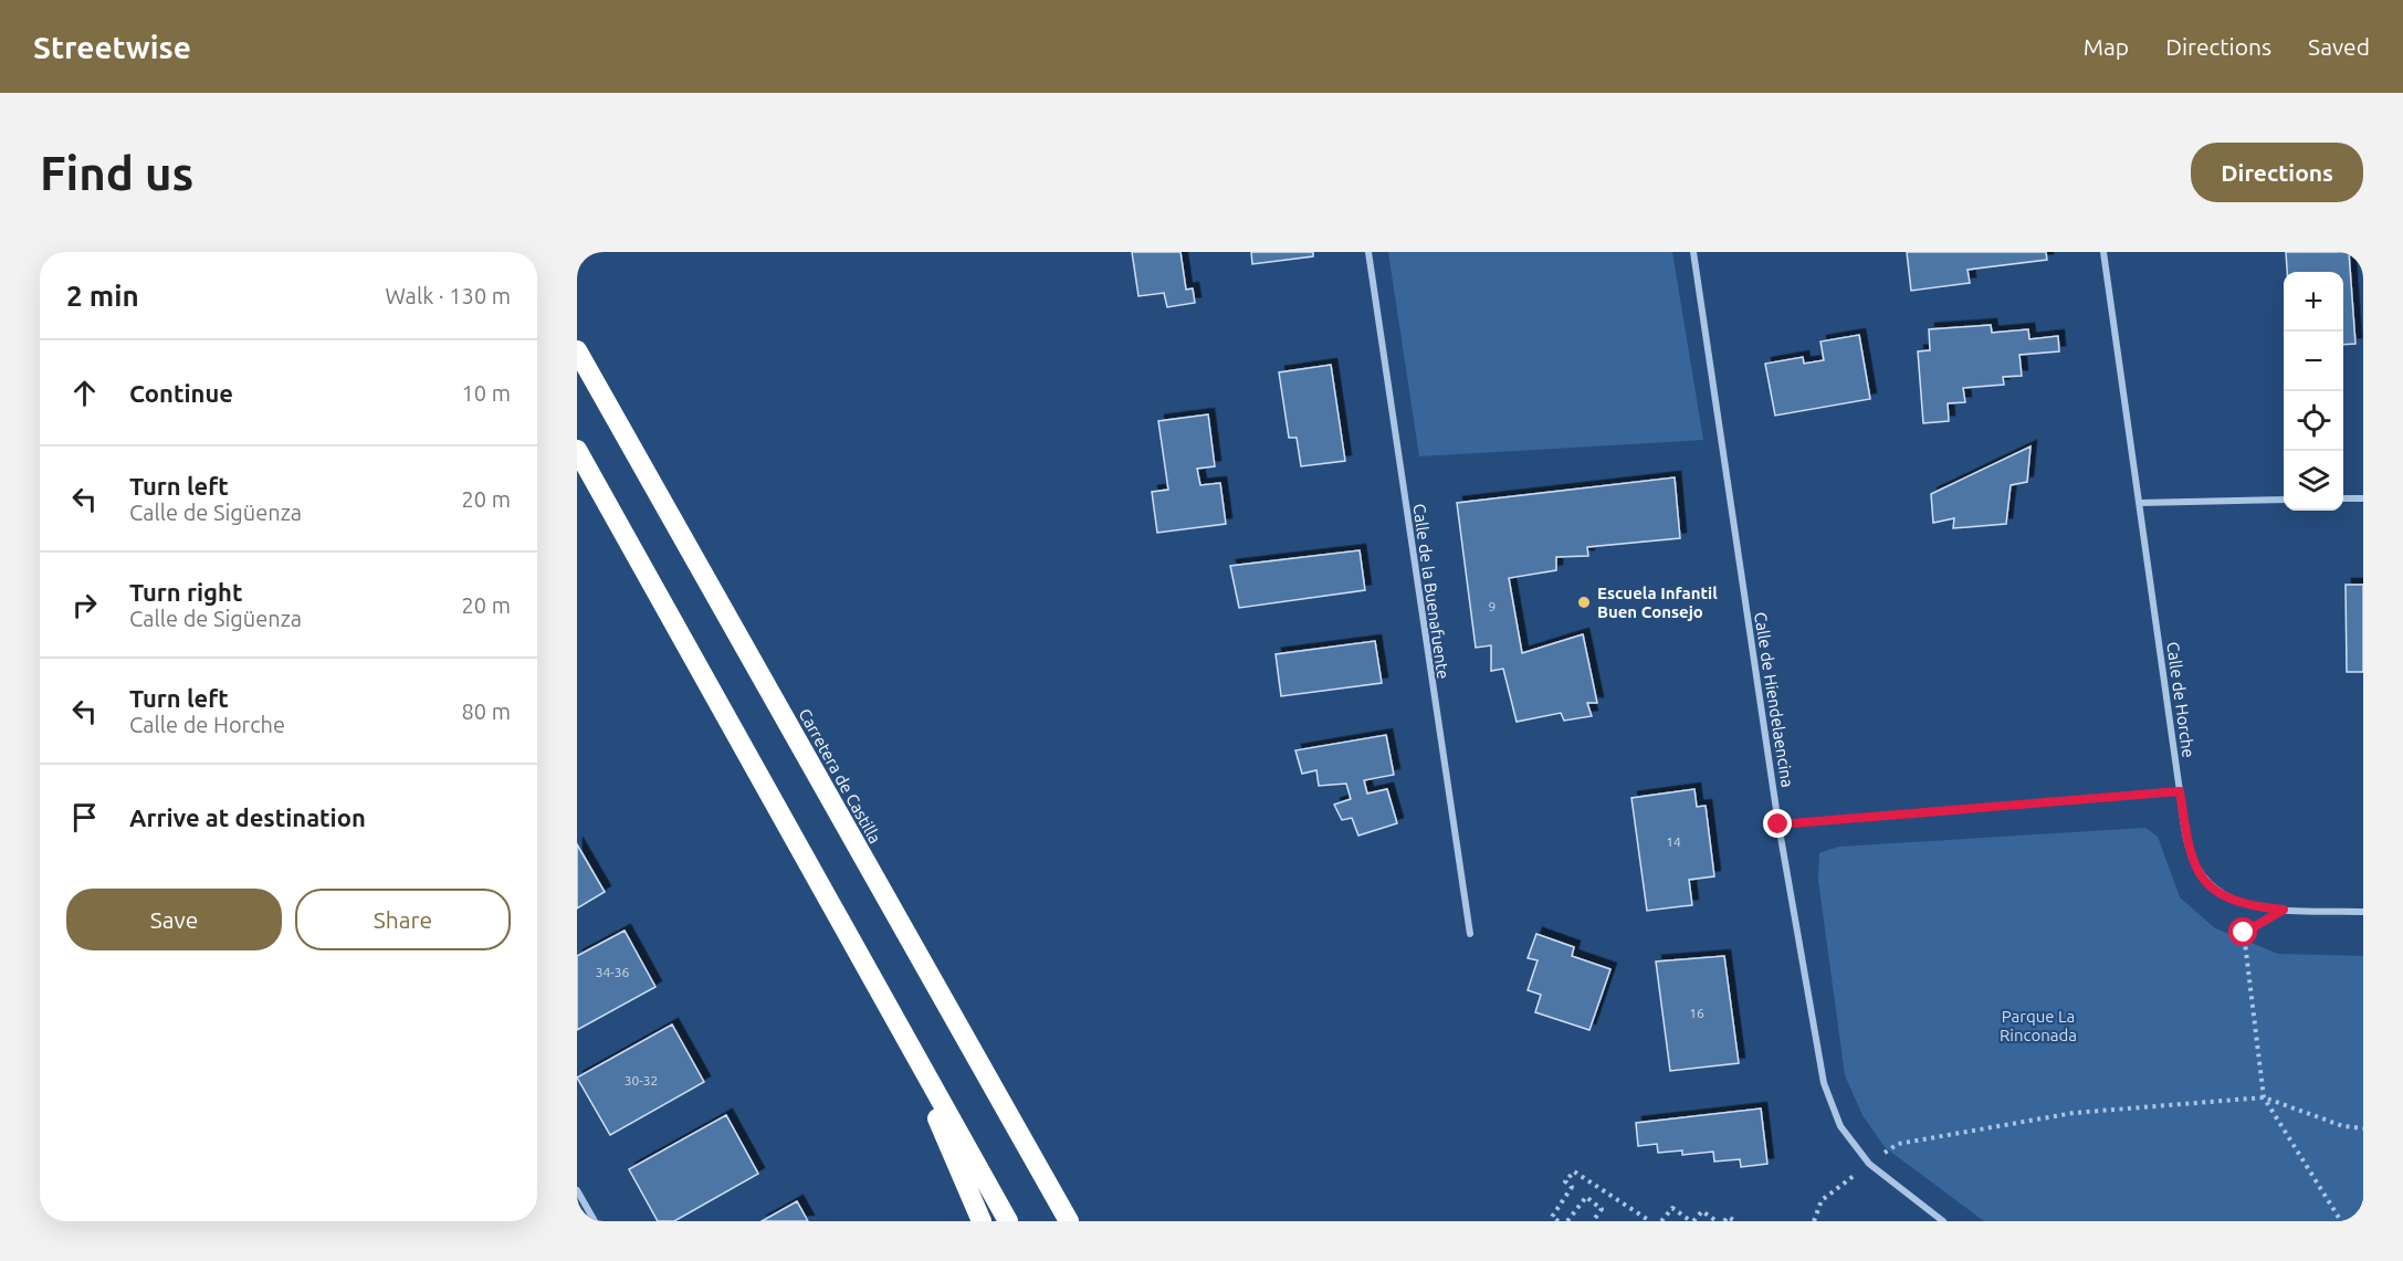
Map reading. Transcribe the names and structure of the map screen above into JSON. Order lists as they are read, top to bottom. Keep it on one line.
{"streets":{"highway":["Carretera de Castilla"],"street":["Calle de la Buenafuente","Calle de Hiendelaencina","Calle de Horche"]},"parks":["Parque La Rinconada"],"places":["Escuela Infantil Buen Consejo"],"house_numbers":["9","14","34-36","16","30-32"],"page":{"header":"Streetwise","nav":["Map","Directions","Saved"],"buttons":["Directions",["Save","Share"]],"title":"Find us","heading":["2 min","Walk · 130 m"],"map_buttons":["+","−"],"list":[["Continue","10 m"],["Turn left","Calle de Sigüenza","20 m"],["Turn right","Calle de Sigüenza","20 m"],["Turn left","Calle de Horche","80 m"],"Arrive at destination"]}}
